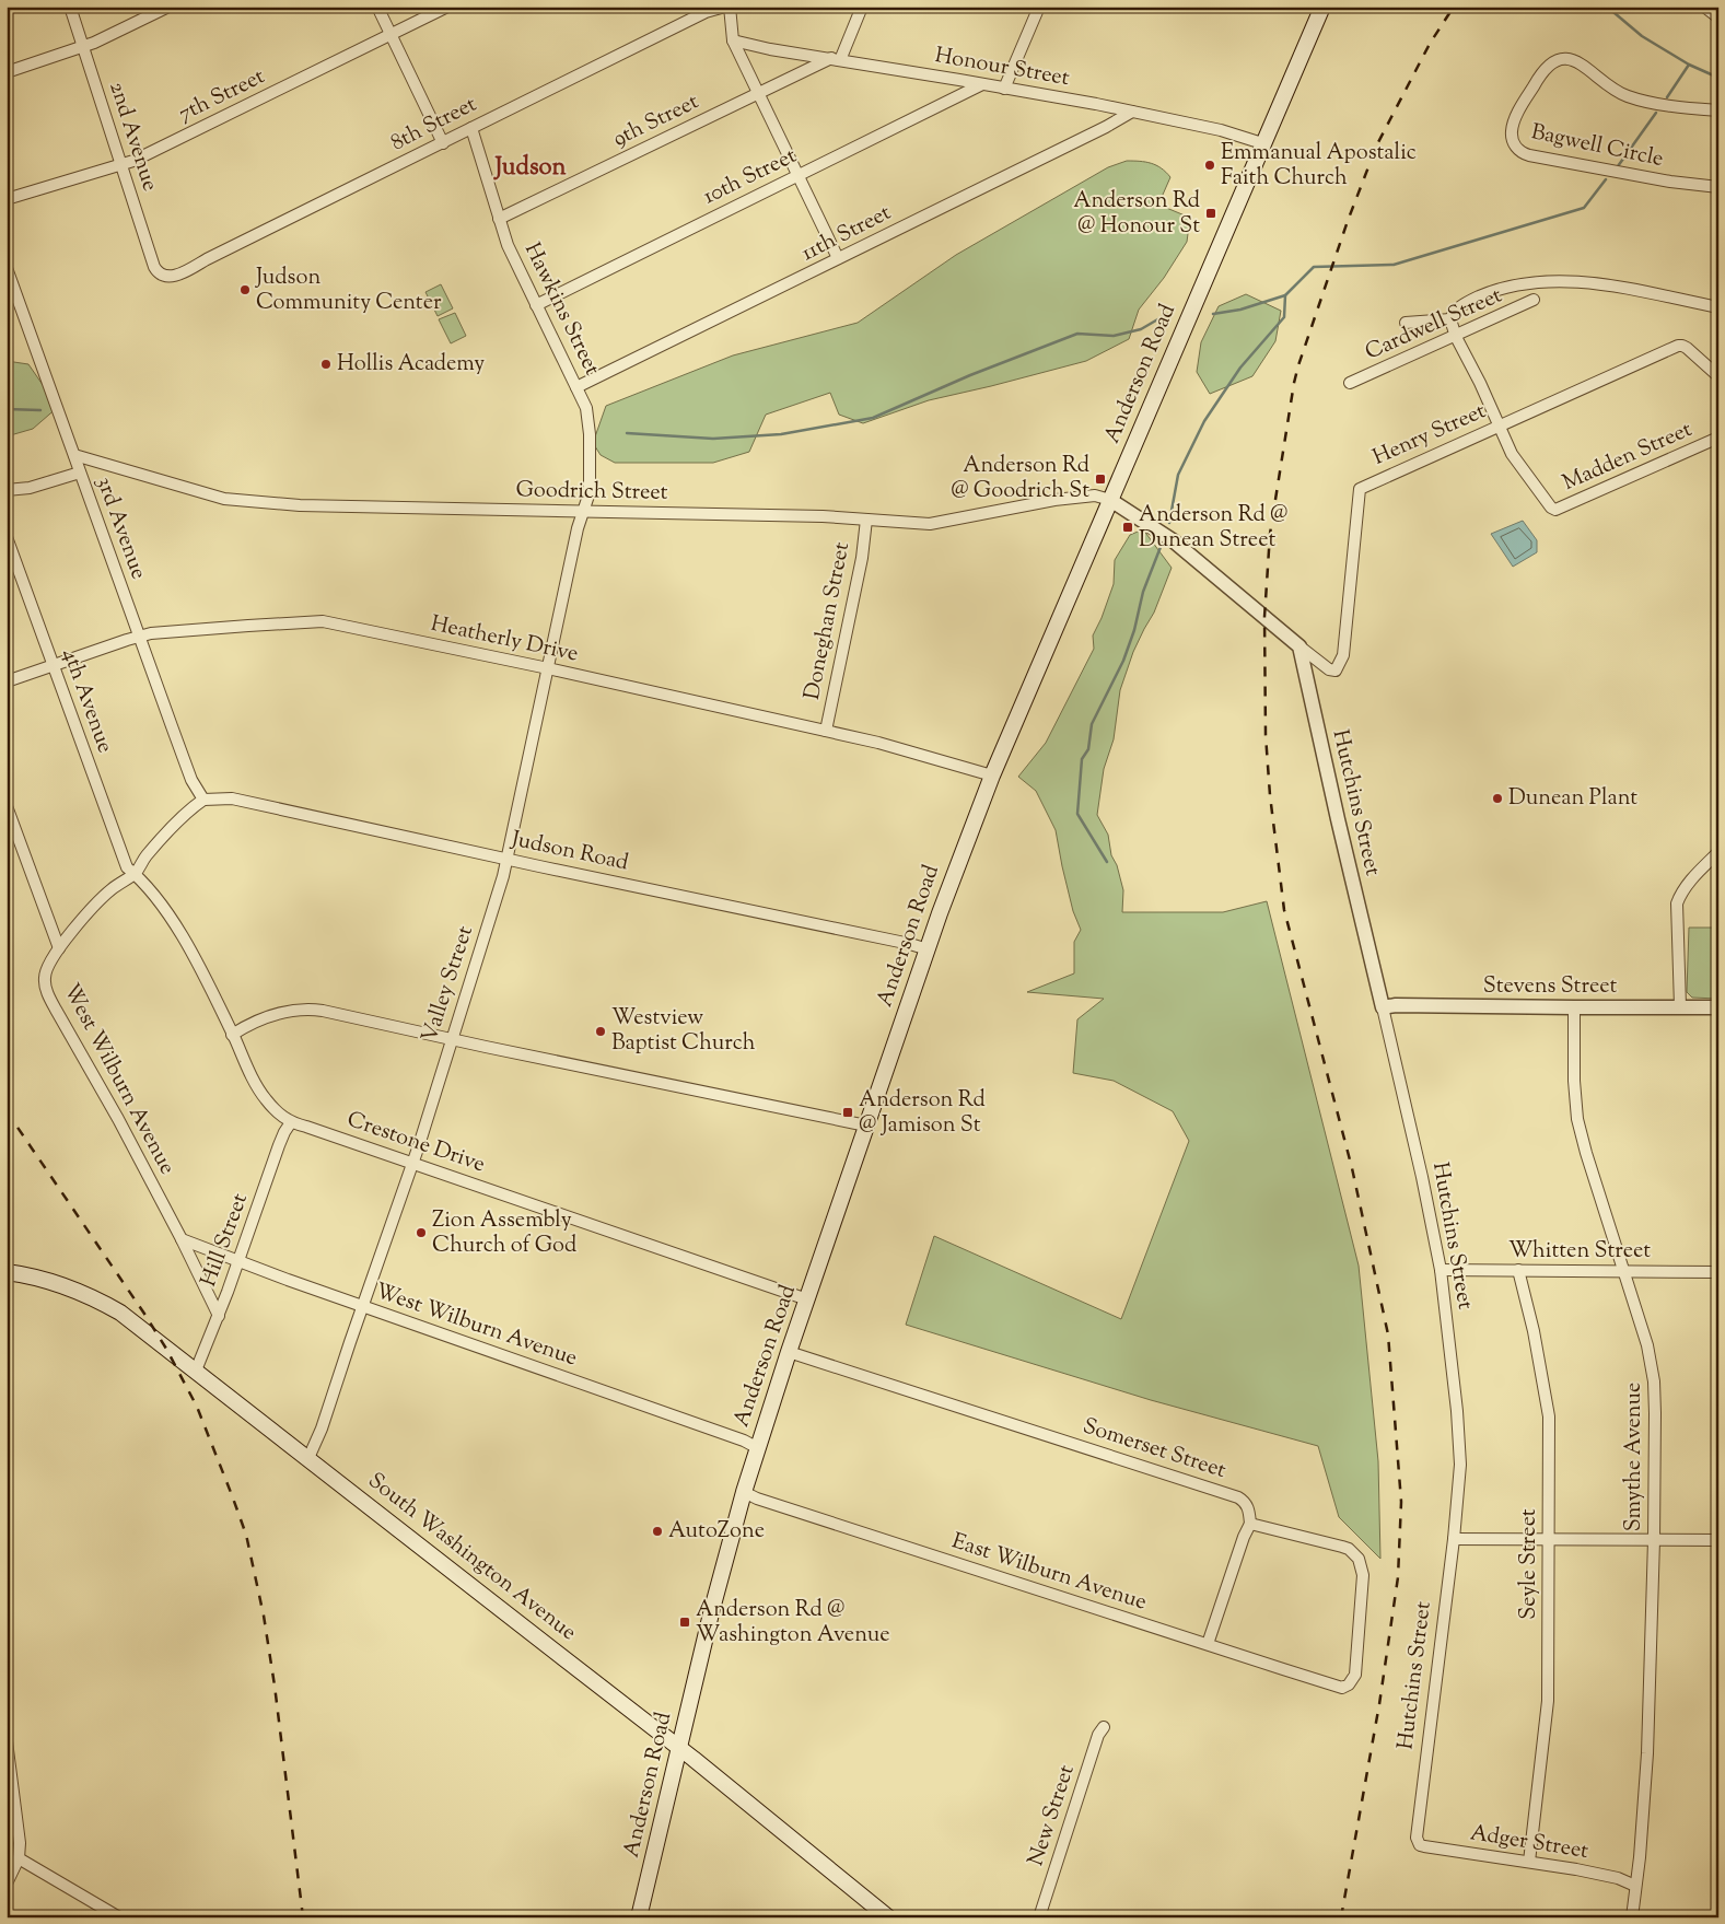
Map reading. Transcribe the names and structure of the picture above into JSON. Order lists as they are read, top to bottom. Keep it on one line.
{"streets":{"main road":["Anderson Road","South Washington Avenue"],"street":["Honour Street","7th Street","9th Street","8th Street","2nd Avenue","Bagwell Circle","10th Street","11th Street","Hawkins Street","Cardwell Street","Henry Street","Madden Street","Goodrich Street","3rd Avenue","Doneghan Street","Heatherly Drive","4th Avenue","Hutchins Street","Judson Road","Valley Street","Stevens Street","West Wilburn Avenue","Crestone Drive","Hill Street","Whitten Street","Somerset Street","Smythe Avenue","Seyle Street","East Wilburn Avenue","New Street","Adger Street"]},"crossings":[["Honour Street","9th Street"],["Honour Street","10th Street"],["Honour Street","11th Street"],["Honour Street","Anderson Road"],["7th Street","2nd Avenue"],["9th Street","Hawkins Street"],["8th Street","2nd Avenue"],["8th Street","Hawkins Street"],["10th Street","Hawkins Street"],["11th Street","Hawkins Street"],["Hawkins Street","Goodrich Street"],["Hawkins Street","Valley Street"],["Anderson Road","Goodrich Street"],["Anderson Road","Heatherly Drive"],["Anderson Road","Judson Road"],["Anderson Road","West Wilburn Avenue"],["Anderson Road","Crestone Drive"],["Anderson Road","Somerset Street"],["Anderson Road","South Washington Avenue"],["Anderson Road","East Wilburn Avenue"],["Henry Street","Madden Street"],["Henry Street","Hutchins Street"],["Goodrich Street","3rd Avenue"],["Goodrich Street","Doneghan Street"],["Goodrich Street","Valley Street"],["3rd Avenue","Heatherly Drive"],["3rd Avenue","Judson Road"],["3rd Avenue","West Wilburn Avenue"],["Doneghan Street","Heatherly Drive"],["Heatherly Drive","4th Avenue"],["Heatherly Drive","Valley Street"],["4th Avenue","West Wilburn Avenue"],["4th Avenue","Crestone Drive"],["Hutchins Street","Stevens Street"],["Hutchins Street","Whitten Street"],["Hutchins Street","Adger Street"],["Judson Road","Valley Street"],["Judson Road","West Wilburn Avenue"],["Valley Street","West Wilburn Avenue"],["Valley Street","Crestone Drive"],["Valley Street","South Washington Avenue"],["Stevens Street","Smythe Avenue"],["West Wilburn Avenue","Crestone Drive"],["West Wilburn Avenue","Hill Street"],["Crestone Drive","Hill Street"],["Hill Street","South Washington Avenue"],["Whitten Street","Smythe Avenue"],["Whitten Street","Seyle Street"],["Somerset Street","East Wilburn Avenue"],["Smythe Avenue","Adger Street"],["Seyle Street","Adger Street"]],"districts":["Judson"],"places":{"other":["Emmanual Apostalic Faith Church","Judson Community Center","Hollis Academy","Dunean Plant","Westview Baptist Church","Zion Assembly Church of God","AutoZone"],"transit":["Anderson Rd @ Honour St","Anderson Rd @ Goodrich St","Anderson Rd @ Dunean Street","Anderson Rd @ Jamison St","Anderson Rd @ Washington Avenue"]}}
